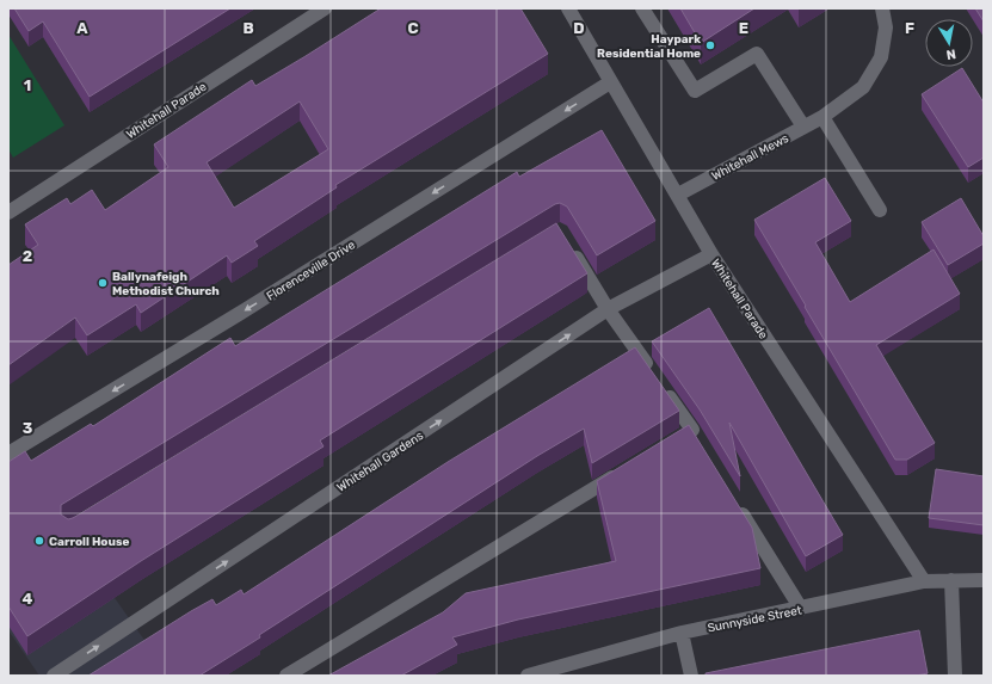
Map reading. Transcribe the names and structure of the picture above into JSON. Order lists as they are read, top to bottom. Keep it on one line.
{"streets":{"street":["Whitehall Parade","Whitehall Mews","Florenceville Drive","Whitehall Gardens","Sunnyside Street"]},"crossings":[["Whitehall Parade","Whitehall Mews"],["Whitehall Parade","Florenceville Drive"],["Whitehall Parade","Whitehall Gardens"],["Whitehall Parade","Sunnyside Street"]],"one_way":["Florenceville Drive","Whitehall Gardens"],"places":["Haypark Residential Home","Ballynafeigh Methodist Church","Carroll House"],"north":"bottom","grid":{"columns":["A","B","C","D","E","F"],"rows":["1","2","3","4"]}}
